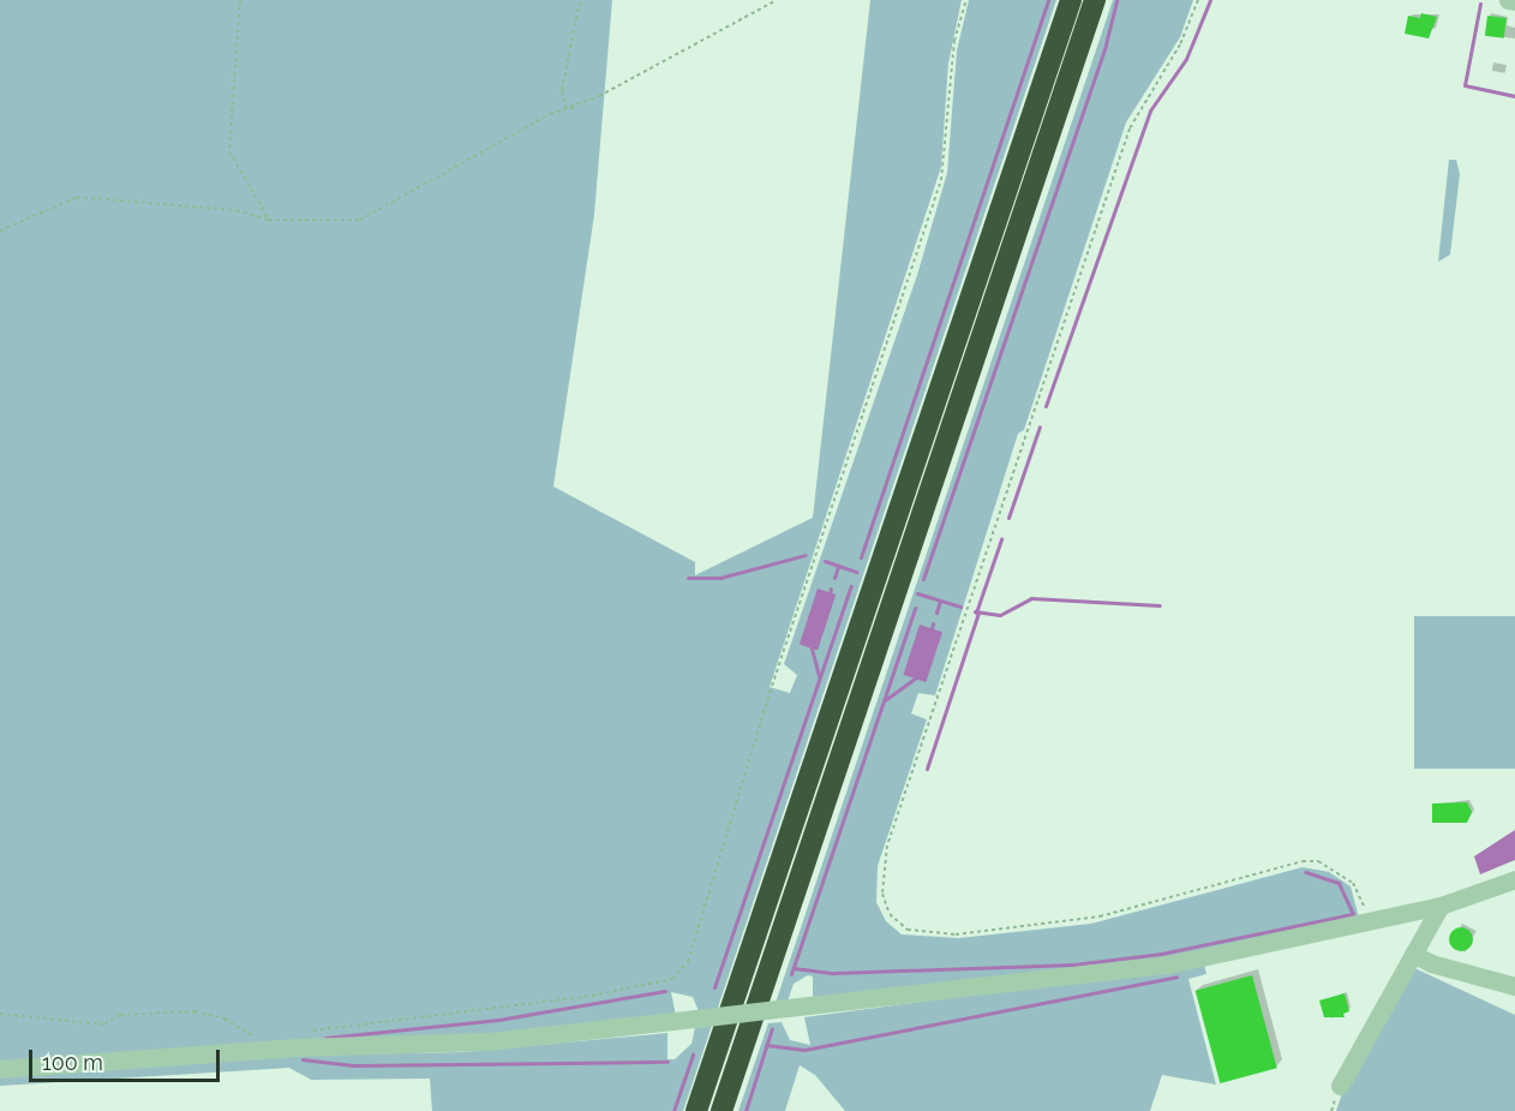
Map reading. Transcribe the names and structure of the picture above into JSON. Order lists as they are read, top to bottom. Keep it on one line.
{"scale_bar":"100 m"}
